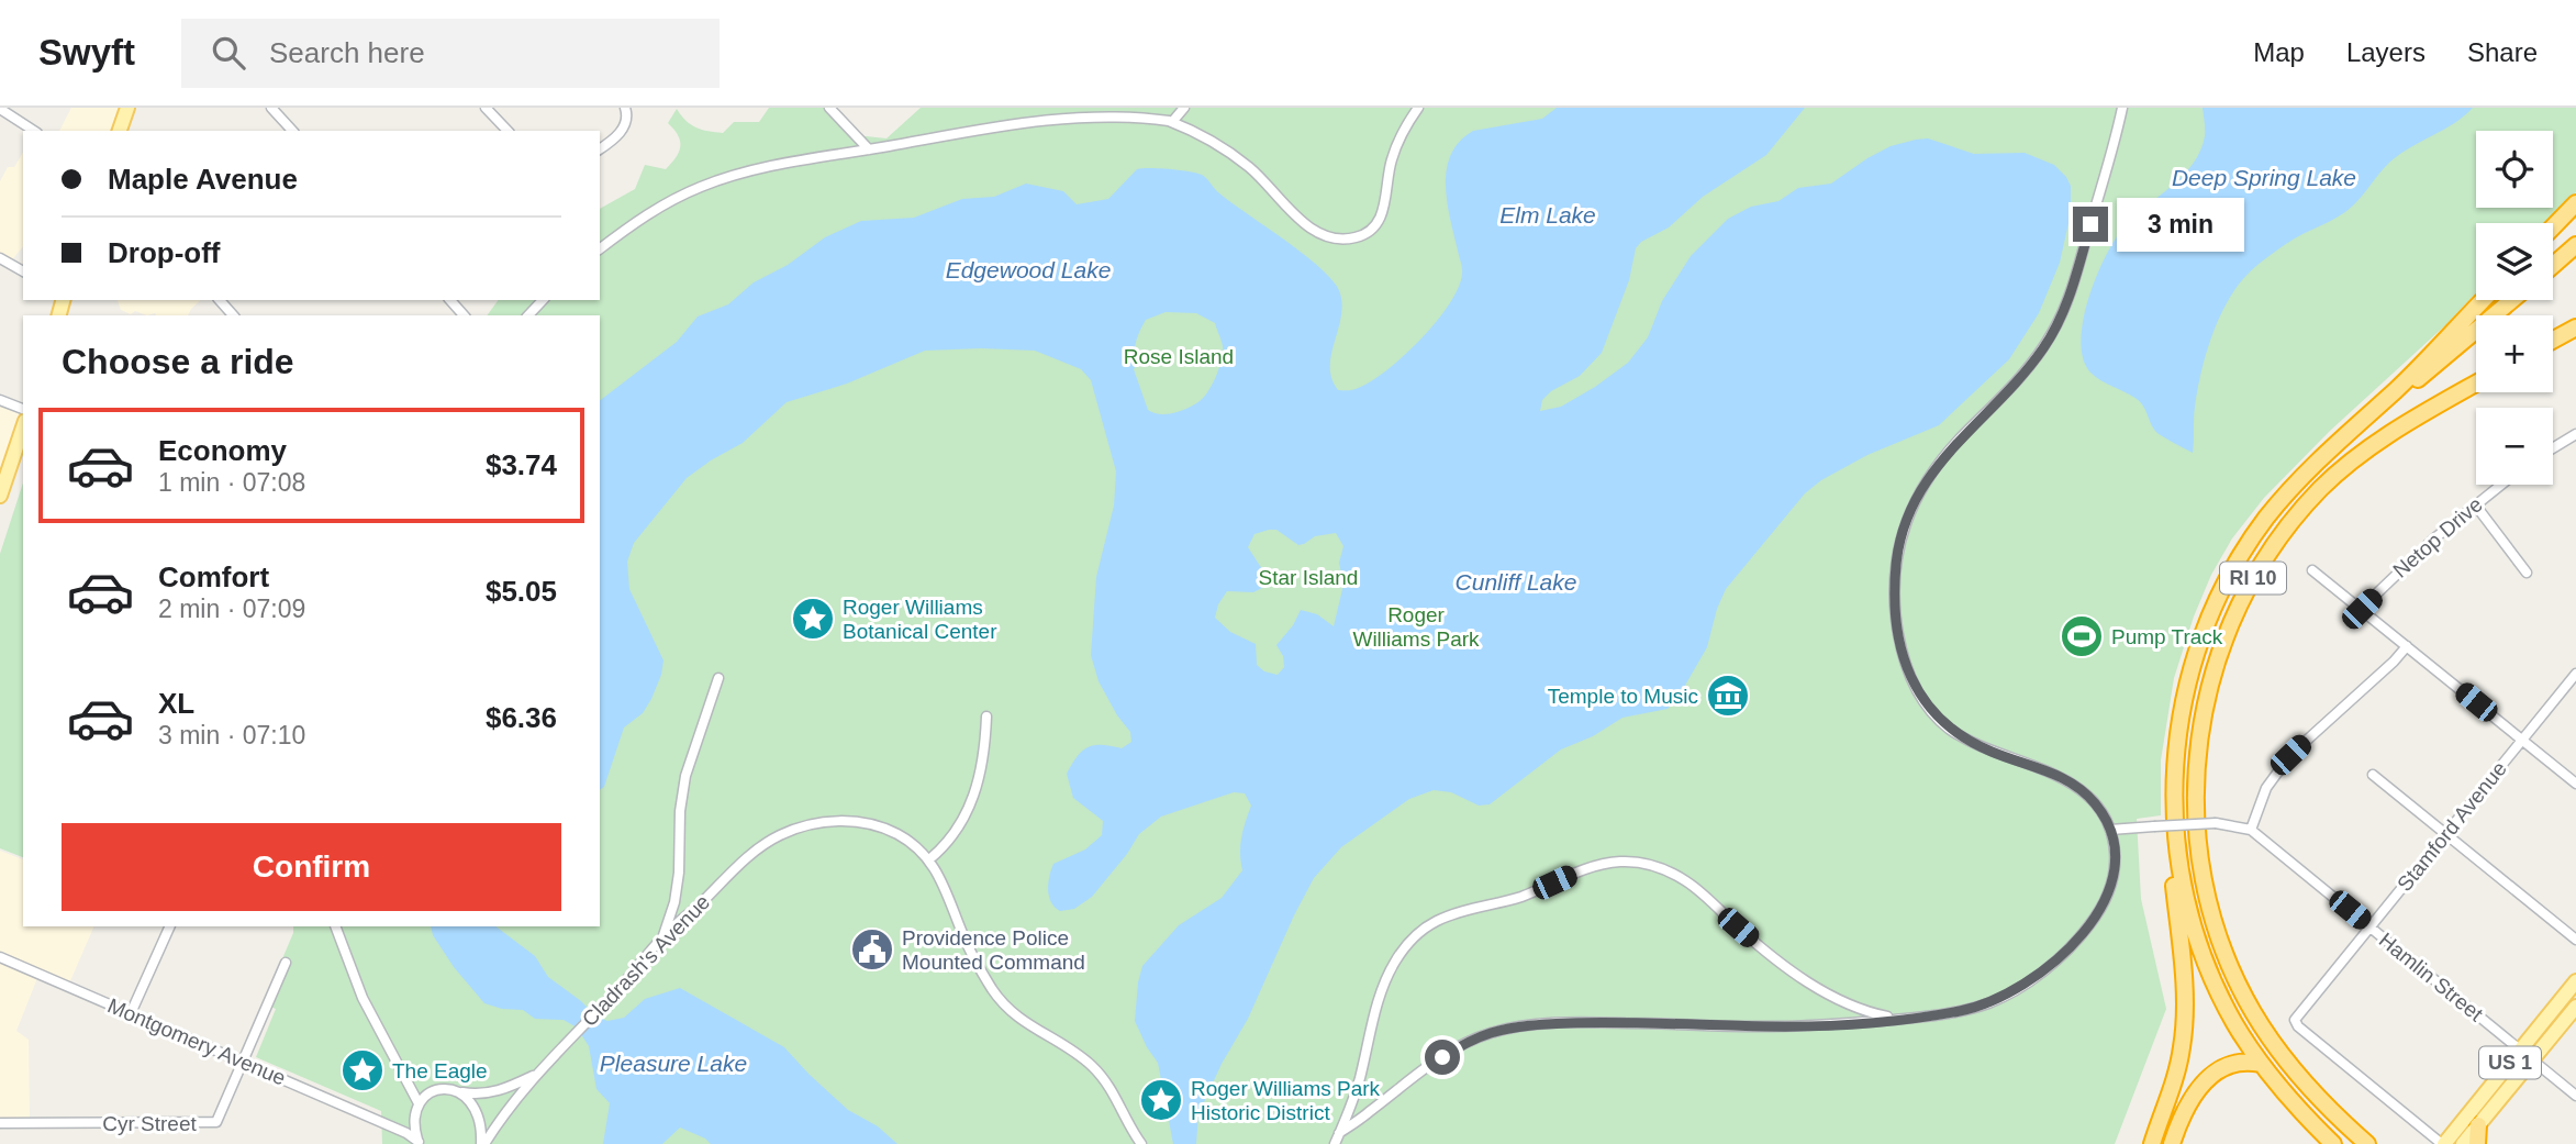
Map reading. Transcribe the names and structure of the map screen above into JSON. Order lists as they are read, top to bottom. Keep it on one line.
{"streets":{"highway":["RI 10"],"main road":["US 1"],"street":["Netop Drive","Stamford Avenue","Cladrash's Avenue","Hamlin Street","Montgomery Avenue","Cyr Street"]},"crossings":[["Stamford Avenue","Hamlin Street"],["Stamford Avenue","US 1"],["Hamlin Street","US 1"],["Montgomery Avenue","Cyr Street"]],"water":["Deep Spring Lake","Elm Lake","Edgewood Lake","Cunliff Lake","Pleasure Lake"],"parks":["Rose Island","Star Island","Roger Williams Park"],"places":{"place":["Roger Williams Botanical Center","The Eagle","Roger Williams Park Historic District"],"sports":["Pump Track"],"museum":["Temple to Music"],"public building":["Providence Police Mounted Command"]},"page":{"header":"Swyft","search":"Search here","nav":["Map","Layers","Share"],"map_buttons":["+","−"],"banner":["Maple Avenue","Drop-off"],"bubble":"3 min","heading":"Choose a ride","list":[{"name":"Economy","note":"1 min · 07:08","value":"$3.74"},{"name":"Comfort","note":"2 min · 07:09","value":"$5.05"},{"name":"XL","note":"3 min · 07:10","value":"$6.36"}],"buttons":"Confirm"}}
